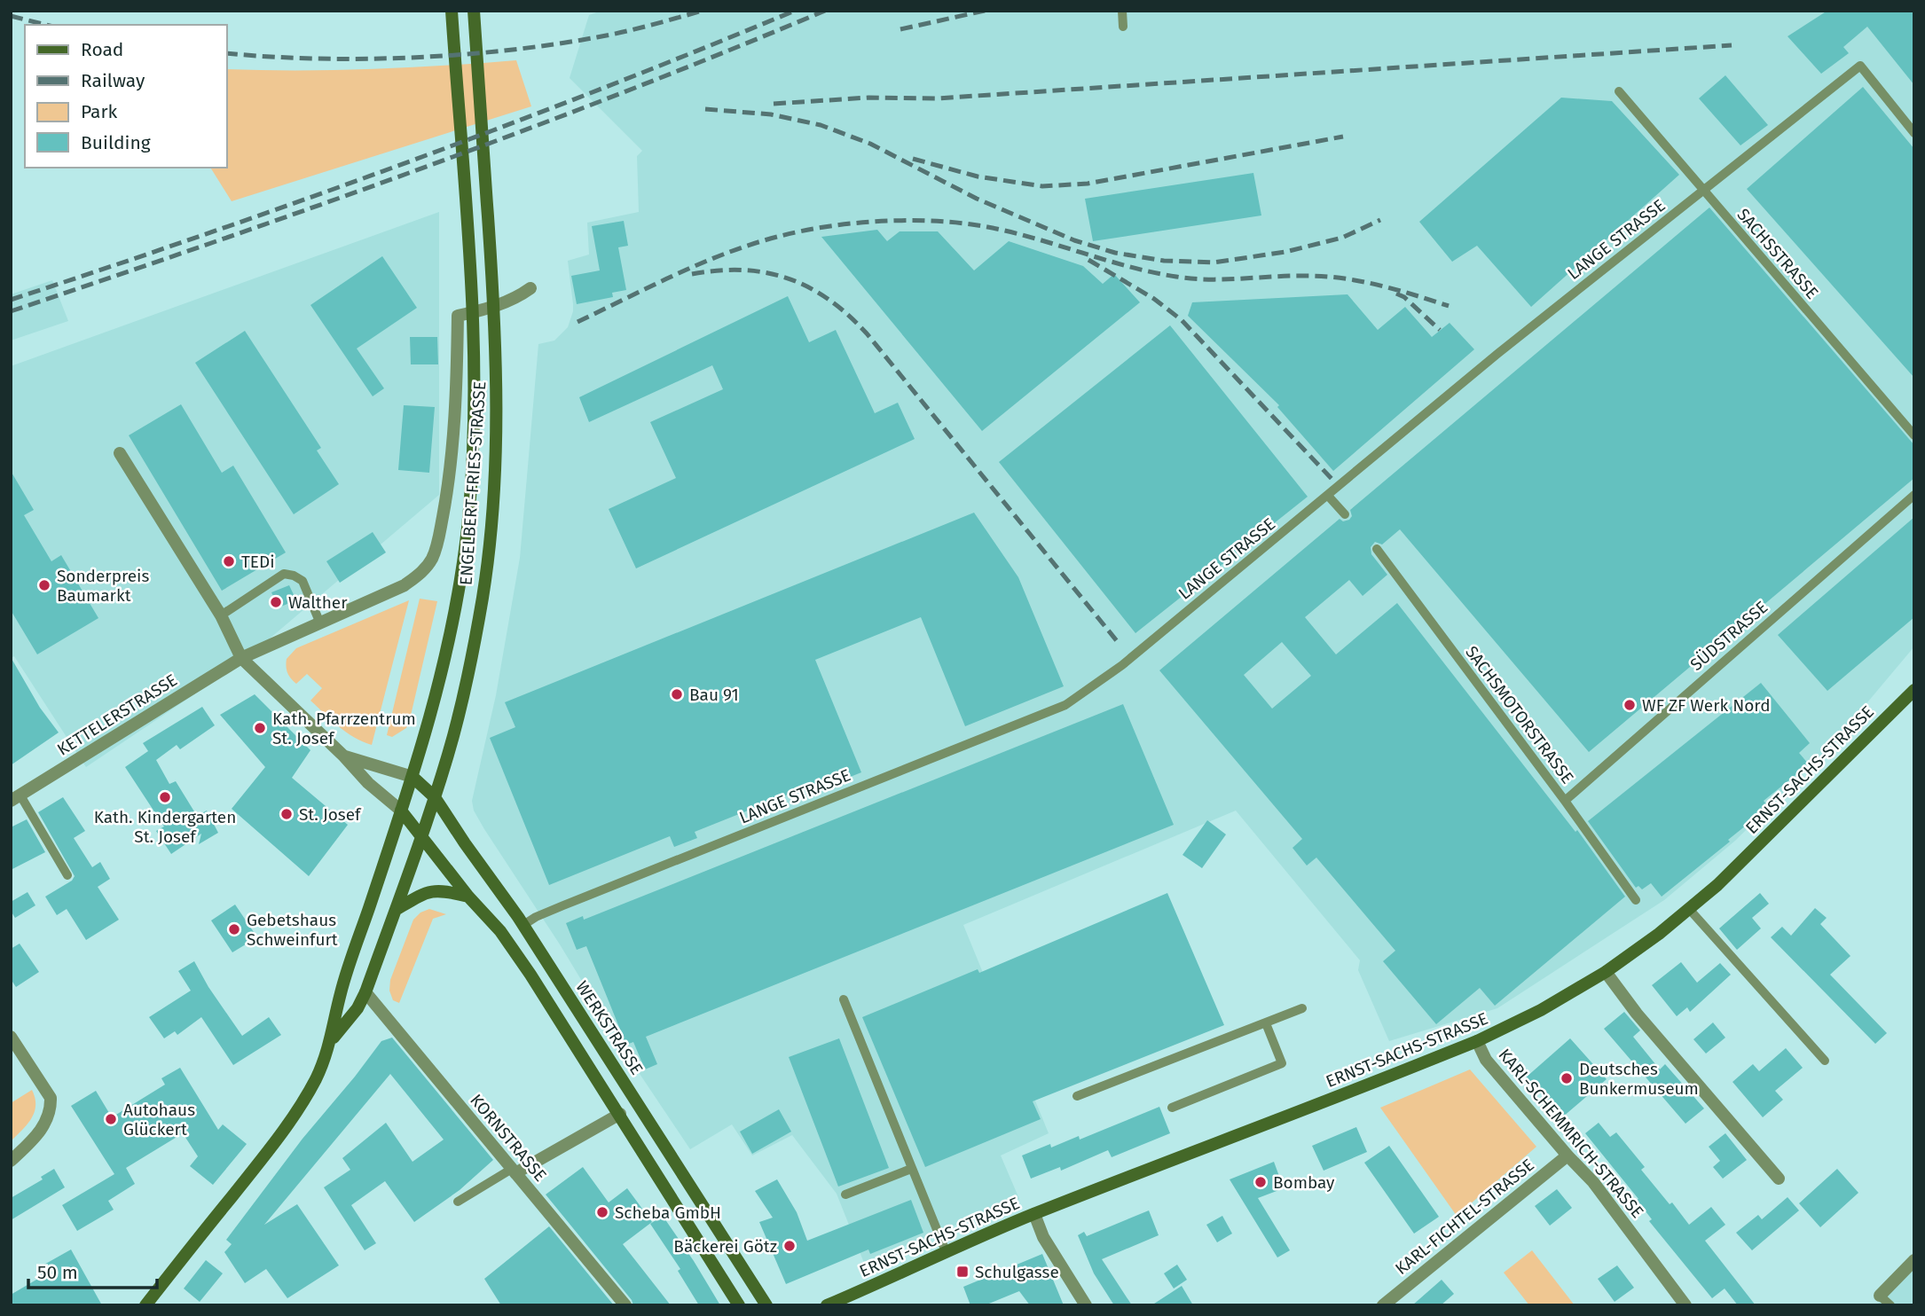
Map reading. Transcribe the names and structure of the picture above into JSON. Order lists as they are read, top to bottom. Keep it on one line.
{"streets":{"main road":["ENGELBERT-FRIES-STRASSE","ERNST-SACHS-STRASSE","WERKSTRASSE"],"street":["KETTELERSTRASSE","KARL-SCHEMMRICH-STRASSE","KORNSTRASSE","KARL-FICHTEL-STRASSE"],"lane":["LANGE STRASSE","SACHSSTRASSE","SÜDSTRASSE","SACHSMOTORSTRASSE"]},"crossings":[["LANGE STRASSE","SACHSSTRASSE"],["LANGE STRASSE","WERKSTRASSE"],["ENGELBERT-FRIES-STRASSE","WERKSTRASSE"],["ENGELBERT-FRIES-STRASSE","KORNSTRASSE"],["SÜDSTRASSE","SACHSMOTORSTRASSE"],["ERNST-SACHS-STRASSE","KARL-SCHEMMRICH-STRASSE"],["KARL-SCHEMMRICH-STRASSE","KARL-FICHTEL-STRASSE"]],"places":{"other":["TEDi","Sonderpreis Baumarkt","Walther","Bau 91","WF ZF Werk Nord","Kath. Pfarrzentrum St. Josef","Kath. Kindergarten St. Josef","St. Josef","Gebetshaus Schweinfurt","Deutsches Bunkermuseum","Autohaus Glückert","Bombay","Scheba GmbH","Bäckerei Götz"],"transit":["Schulgasse"]},"legend":["Road","Railway","Park","Building"],"scale_bar":"50 m"}
